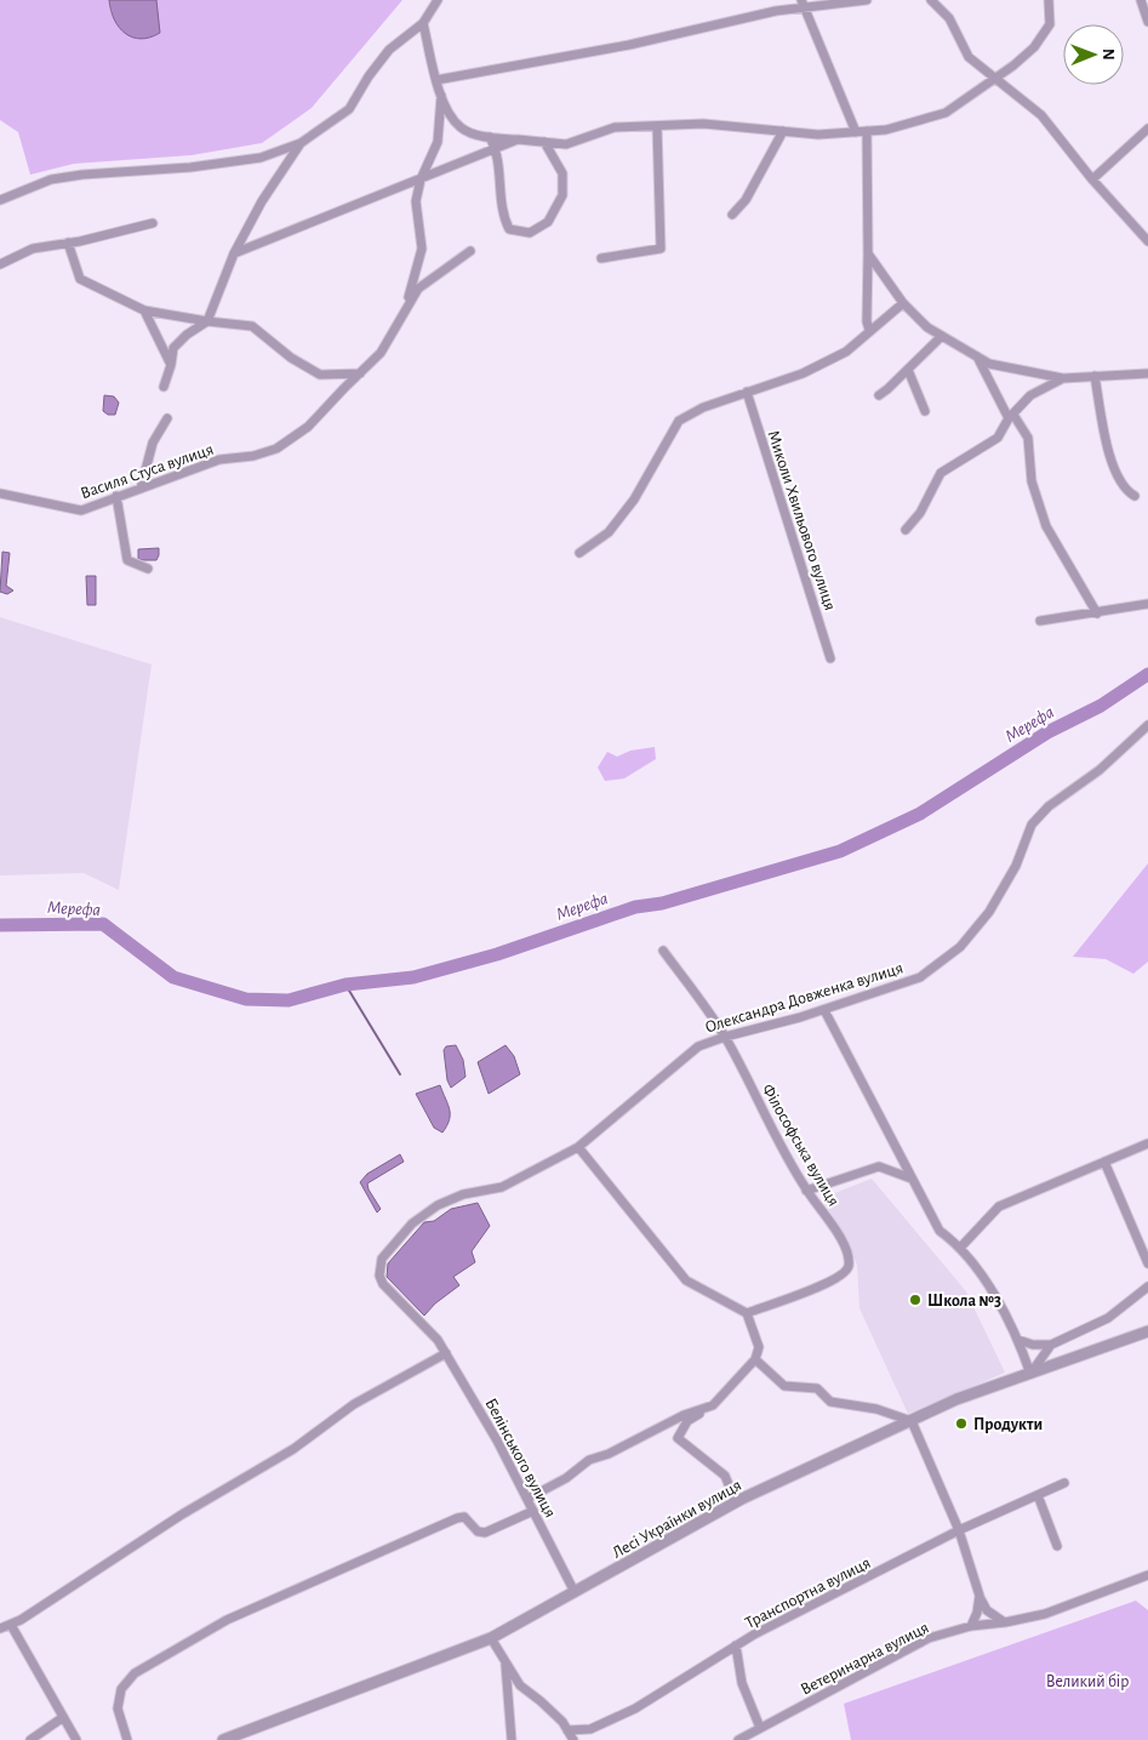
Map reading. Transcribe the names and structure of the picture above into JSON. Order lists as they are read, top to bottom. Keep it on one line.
{"streets":{"street":["Василя Стуса вулиця","Миколи Хвильового вулиця","Олександра Довженка вулиця","Філософська вулиця","Белінського вулиця","Лесі Українки вулиця","Транспортна вулиця","Ветеринарна вулиця"]},"crossings":[["Олександра Довженка вулиця","Філософська вулиця"],["Олександра Довженка вулиця","Белінського вулиця"],["Белінського вулиця","Лесі Українки вулиця"]],"water":["Мерефа"],"parks":["Великий бір"],"places":["Школа №3","Продукти"],"north":"right"}
